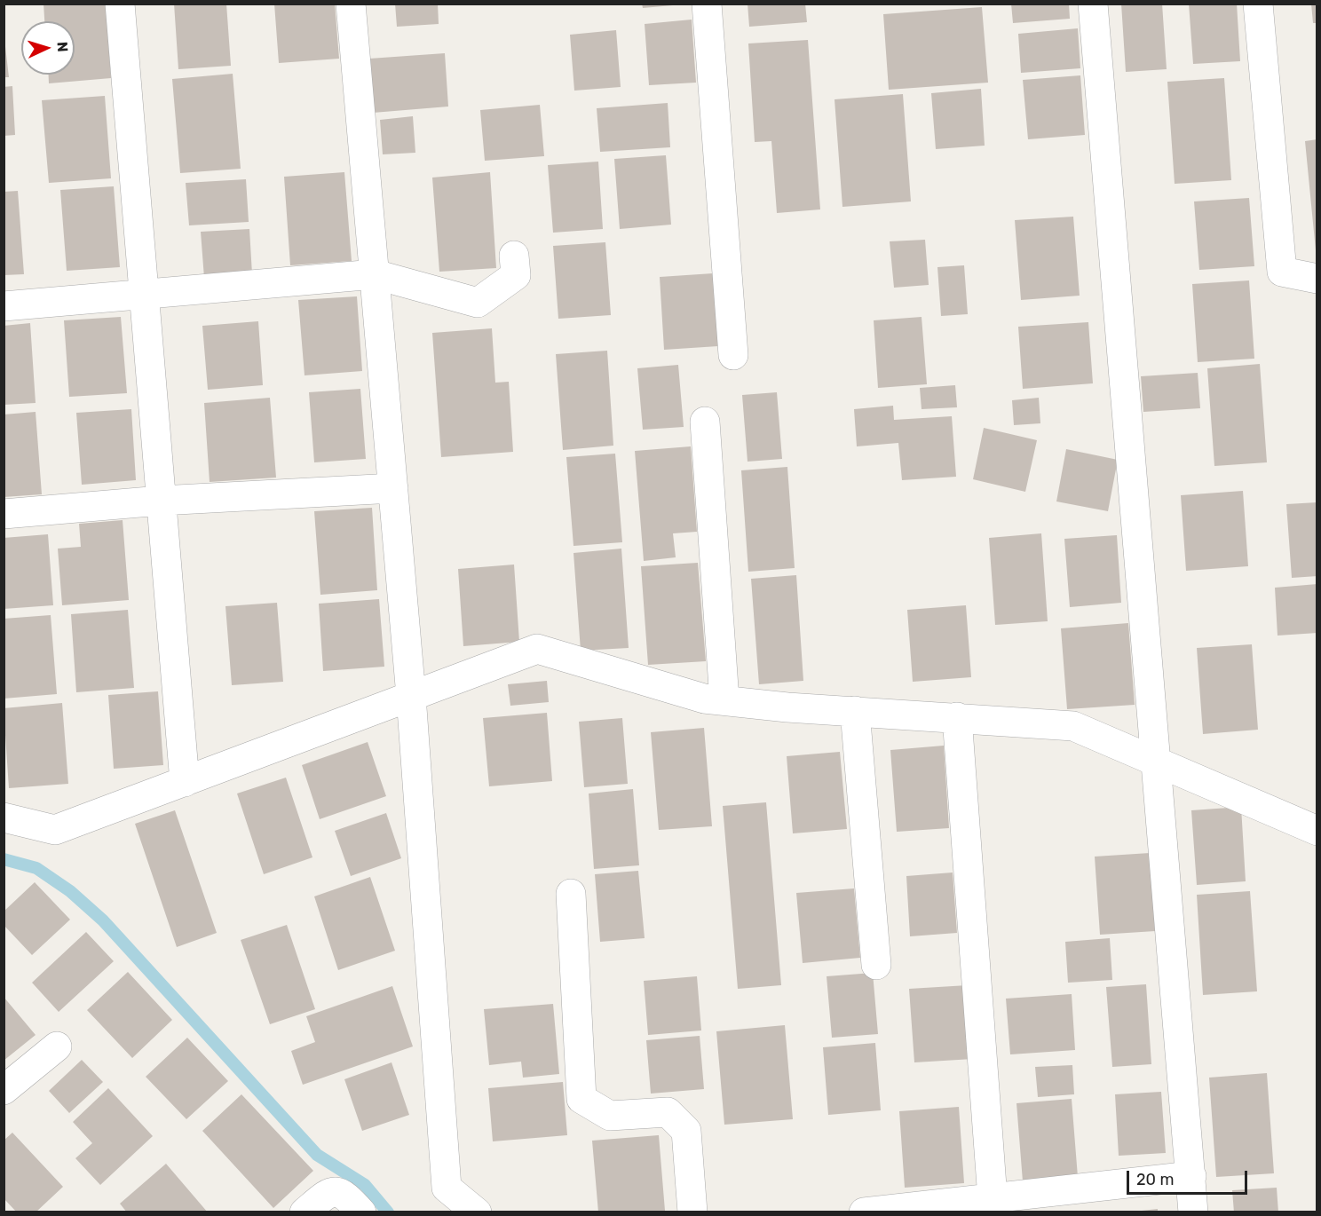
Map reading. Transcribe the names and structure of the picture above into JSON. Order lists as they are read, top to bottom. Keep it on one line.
{"scale_bar":"20 m","north":"right"}
